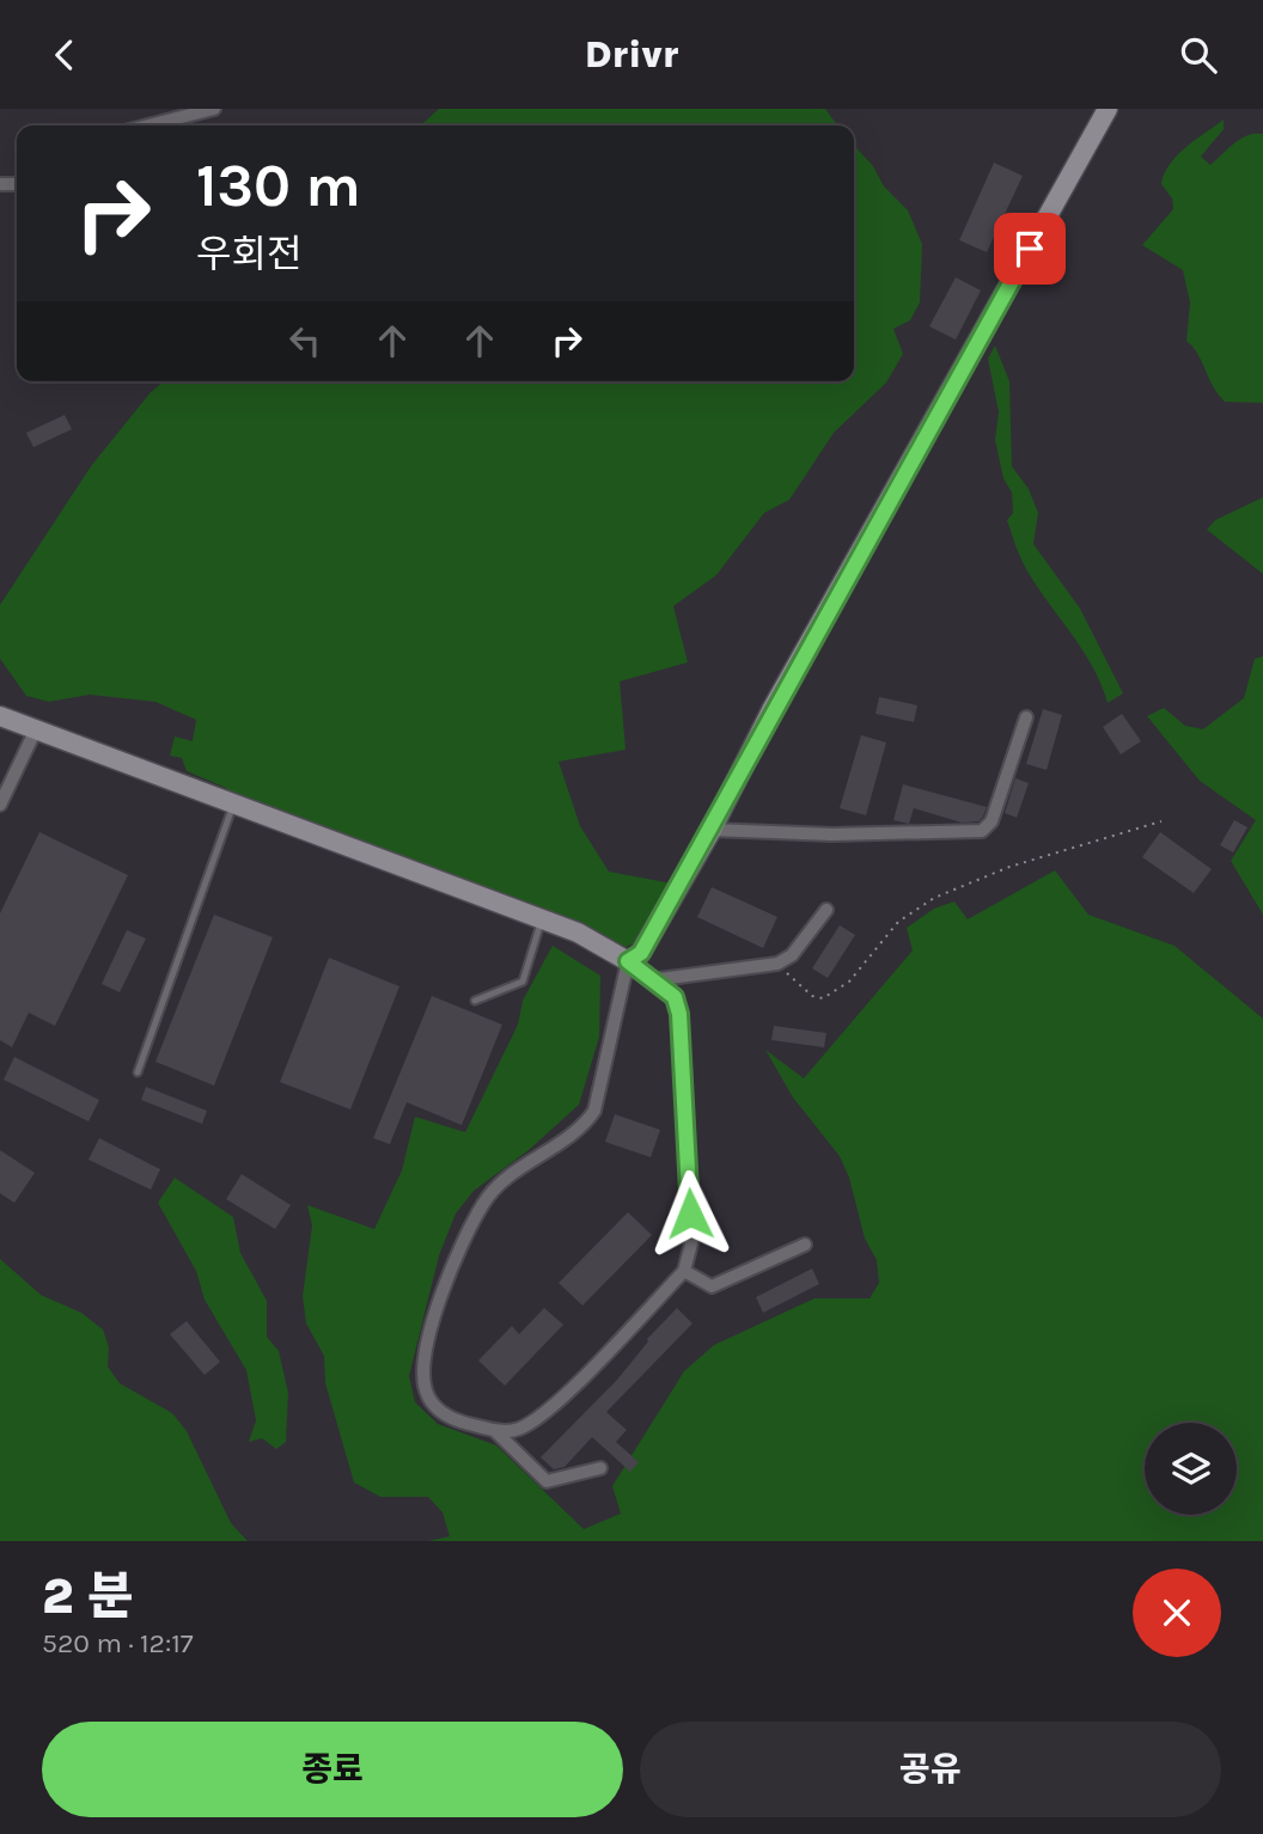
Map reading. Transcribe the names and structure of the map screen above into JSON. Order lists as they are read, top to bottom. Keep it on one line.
{"page":{"header":"Drivr","turn":["130 m","우회전"],"heading":["2 분","520 m · 12:17"],"buttons":["종료","공유"]}}
